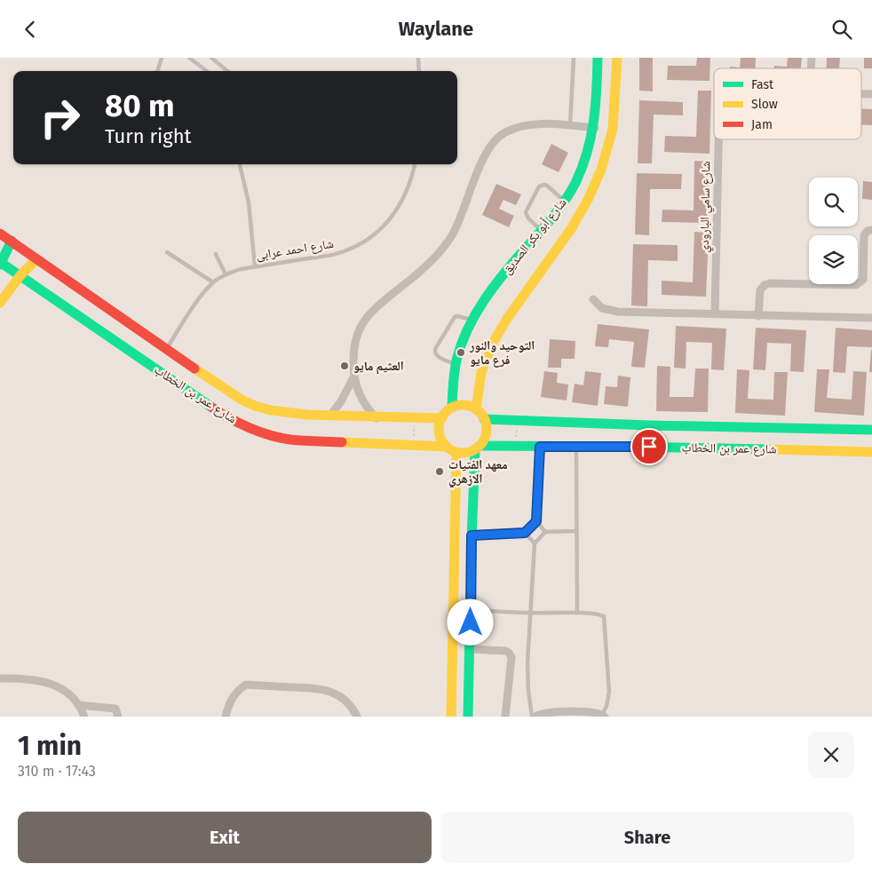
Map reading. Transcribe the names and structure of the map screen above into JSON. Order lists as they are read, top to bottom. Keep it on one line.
{"streets":{"street":["شارع سامي البارودي","شارع أبو بكر الصديق","شارع عمر بن الخطاب"],"lane":["شارع احمد عرابى"]},"crossings":[["شارع أبو بكر الصديق","شارع عمر بن الخطاب"],["شارع احمد عرابى","شارع عمر بن الخطاب"]],"places":["التوحيد والنور فرع مايو","العثيم مايو","معهد الفتيات الازهري"],"legend":["Fast","Slow","Jam"],"page":{"header":"Waylane","turn":["80 m","Turn right"],"heading":["1 min","310 m · 17:43"],"buttons":["Exit","Share"]}}
